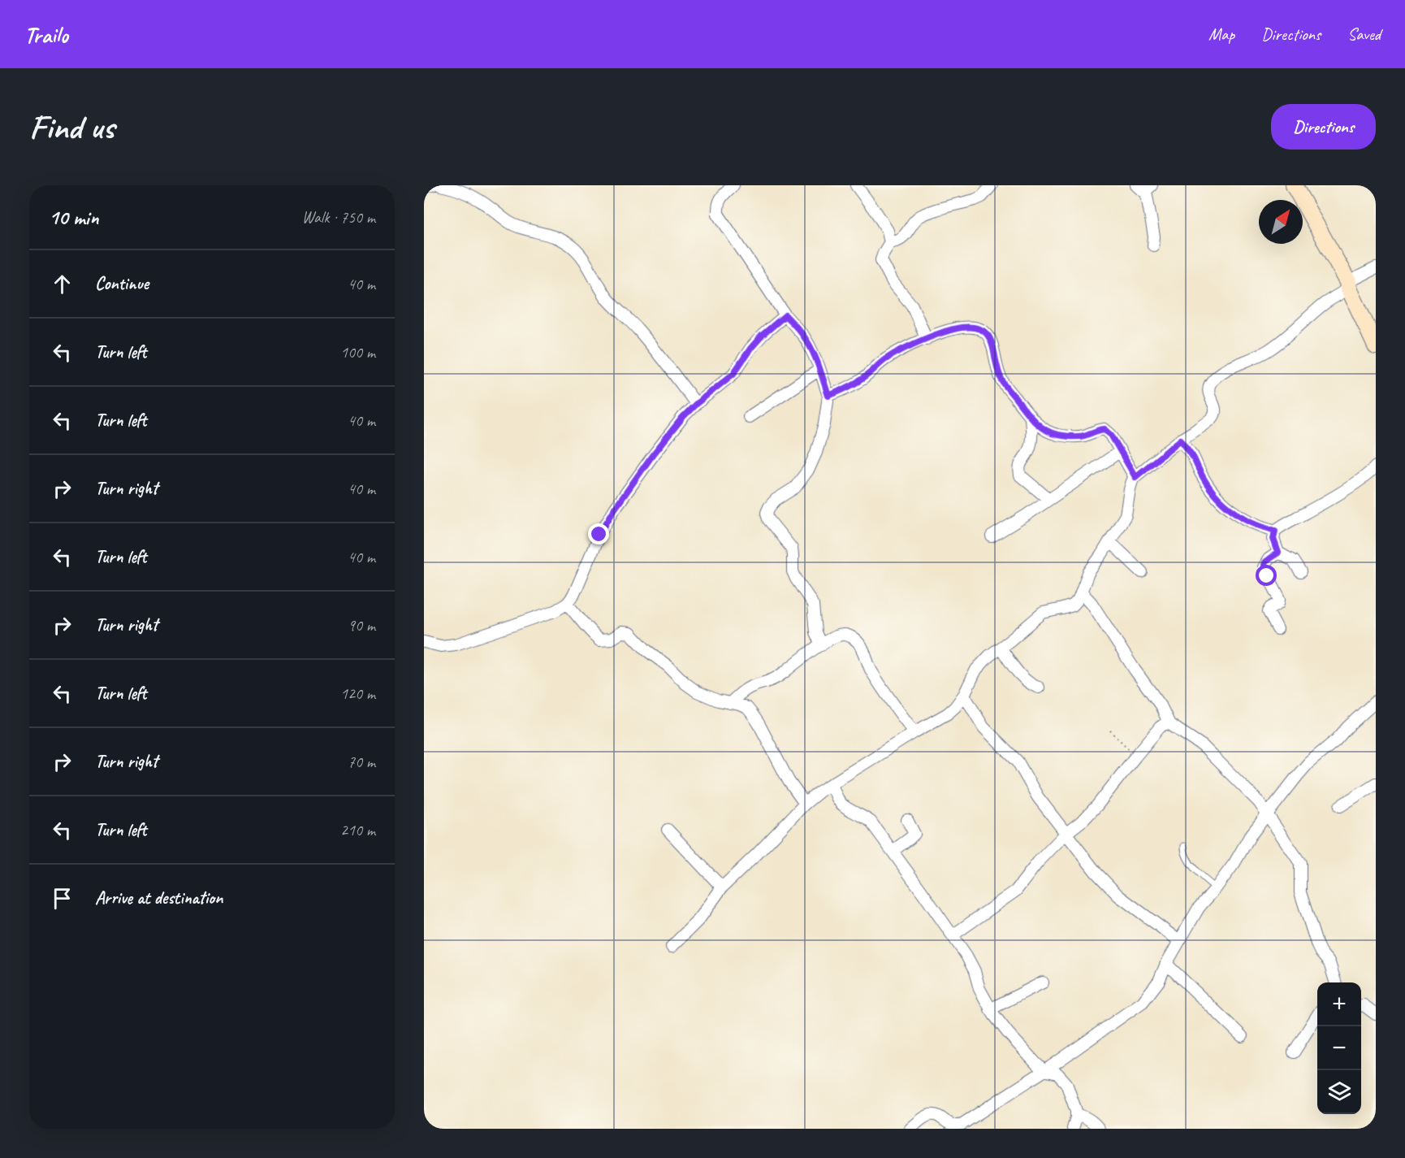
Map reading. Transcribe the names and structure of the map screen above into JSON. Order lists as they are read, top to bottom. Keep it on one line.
{"north":"top right","page":{"header":"Trailo","nav":["Map","Directions","Saved"],"buttons":"Directions","title":"Find us","heading":["10 min","Walk · 750 m"],"list":[["Continue","40 m"],["Turn left","100 m"],["Turn left","40 m"],["Turn right","40 m"],["Turn left","40 m"],["Turn right","90 m"],["Turn left","120 m"],["Turn right","70 m"],["Turn left","210 m"],"Arrive at destination"],"map_buttons":["+","−"]}}
